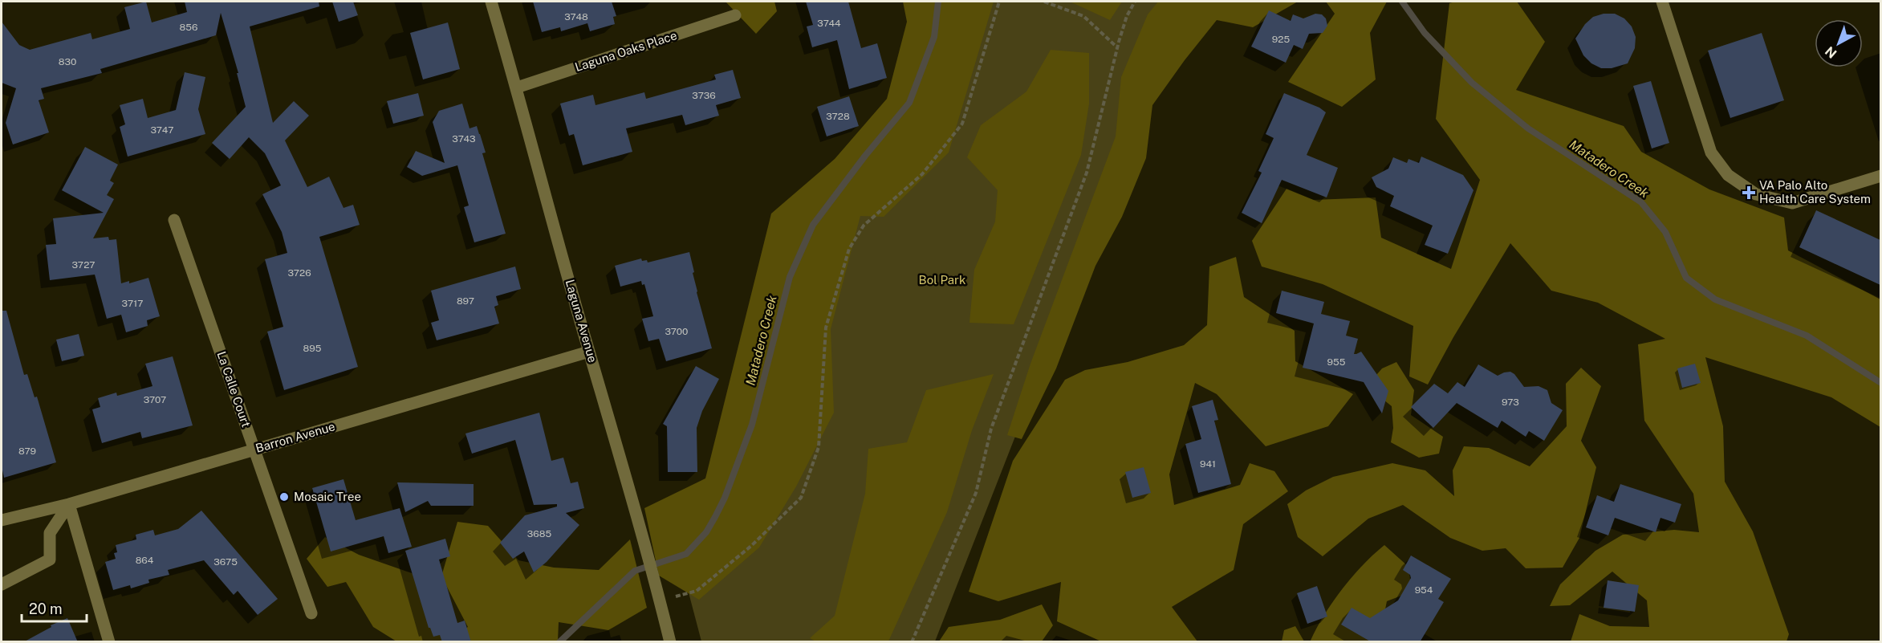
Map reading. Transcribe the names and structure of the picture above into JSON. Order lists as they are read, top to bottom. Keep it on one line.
{"streets":{"street":["Laguna Oaks Place","Laguna Avenue","La Calle Court","Barron Avenue"]},"crossings":[["Laguna Oaks Place","Laguna Avenue"],["Laguna Avenue","Barron Avenue"],["La Calle Court","Barron Avenue"]],"water":["Matadero Creek"],"parks":["Bol Park"],"places":{"health":["VA Palo Alto Health Care System"],"other":["Mosaic Tree"]},"house_numbers":["3748","3744","856","925","830","3736","3728","3747","3743","3727","3726","897","3717","3700","895","955","3707","973","879","941","3685","864","3675","954"],"scale_bar":"20 m","north":"bottom left"}
